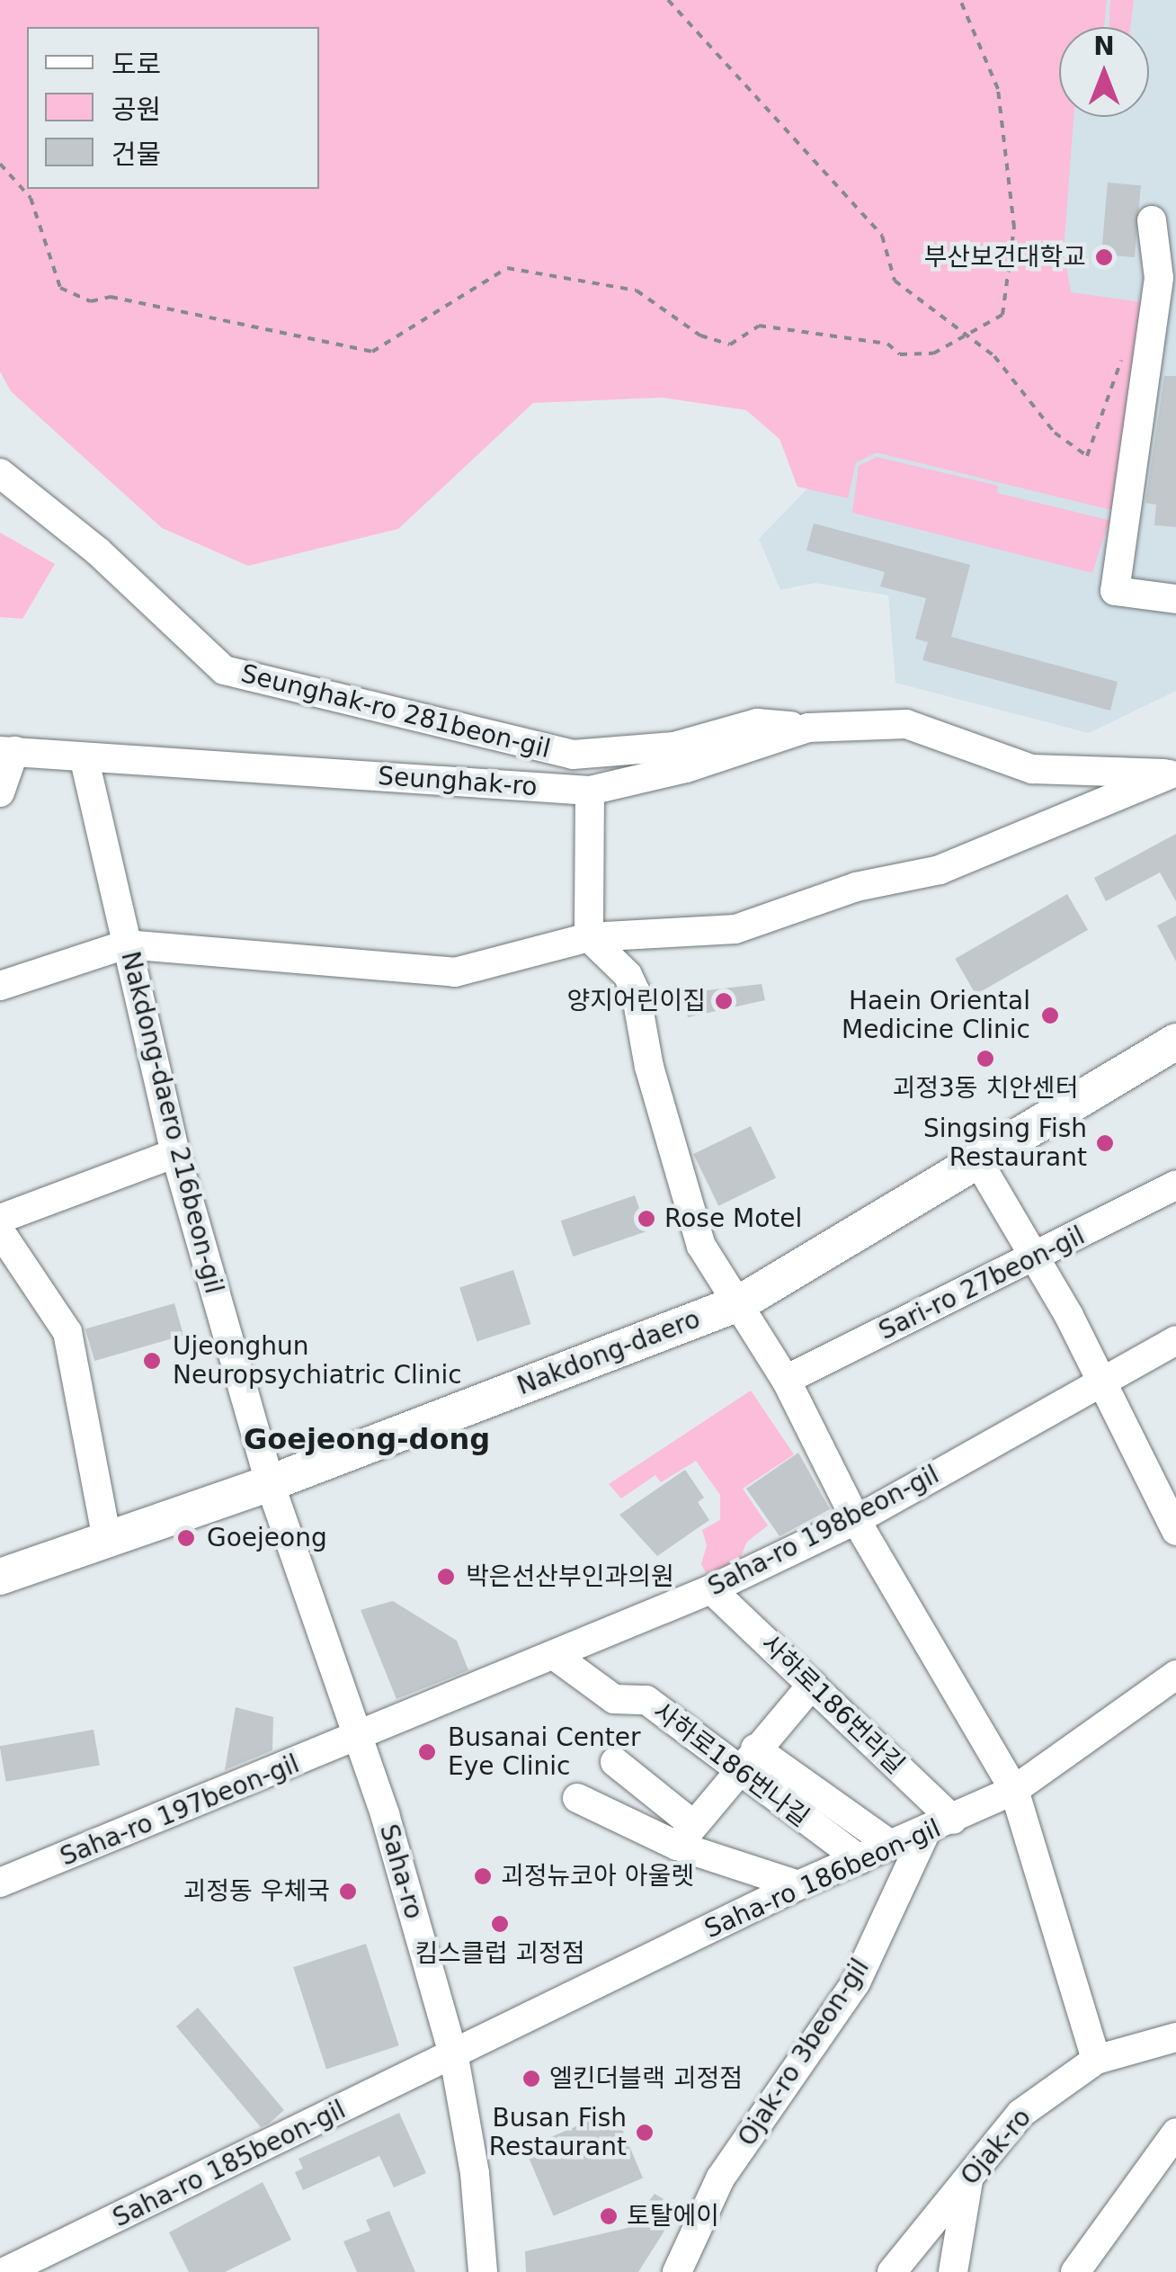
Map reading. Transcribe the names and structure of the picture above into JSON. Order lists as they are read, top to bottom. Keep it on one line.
{"streets":{"main road":["Nakdong-daero"],"street":["Seunghak-ro 281beon-gil","Seunghak-ro","Nakdong-daero 216beon-gil","Sari-ro 27beon-gil","Saha-ro 198beon-gil","사하로186번라길","사하로186번나길","Saha-ro 197beon-gil","Saha-ro","Saha-ro 186beon-gil","Ojak-ro 3beon-gil","Ojak-ro","Saha-ro 185beon-gil"]},"crossings":[["Seunghak-ro 281beon-gil","Seunghak-ro"],["Seunghak-ro","Nakdong-daero 216beon-gil"],["Nakdong-daero 216beon-gil","Nakdong-daero"],["Nakdong-daero 216beon-gil","Saha-ro"],["Nakdong-daero","Saha-ro"],["Saha-ro 198beon-gil","사하로186번라길"],["Saha-ro 198beon-gil","사하로186번나길"],["Saha-ro 198beon-gil","Saha-ro 197beon-gil"],["Saha-ro 198beon-gil","Saha-ro"],["사하로186번라길","Saha-ro 186beon-gil"],["사하로186번나길","Saha-ro 186beon-gil"],["Saha-ro 197beon-gil","Saha-ro"],["Saha-ro","Saha-ro 186beon-gil"],["Saha-ro","Saha-ro 185beon-gil"],["Saha-ro 186beon-gil","Ojak-ro 3beon-gil"],["Saha-ro 186beon-gil","Saha-ro 185beon-gil"]],"districts":["Goejeong-dong"],"places":["부산보건대학교","양지어린이집","Haein Oriental Medicine Clinic","괴정3동 치안센터","Singsing Fish Restaurant","Rose Motel","Ujeonghun Neuropsychiatric Clinic","Goejeong","박은선산부인과의원","Busanai Center Eye Clinic","괴정뉴코아 아울렛","괴정동 우체국","킴스클럽 괴정점","엘킨더블랙 괴정점","Busan Fish Restaurant","토탈에이"],"legend":["도로","공원","건물"],"north":"top"}
